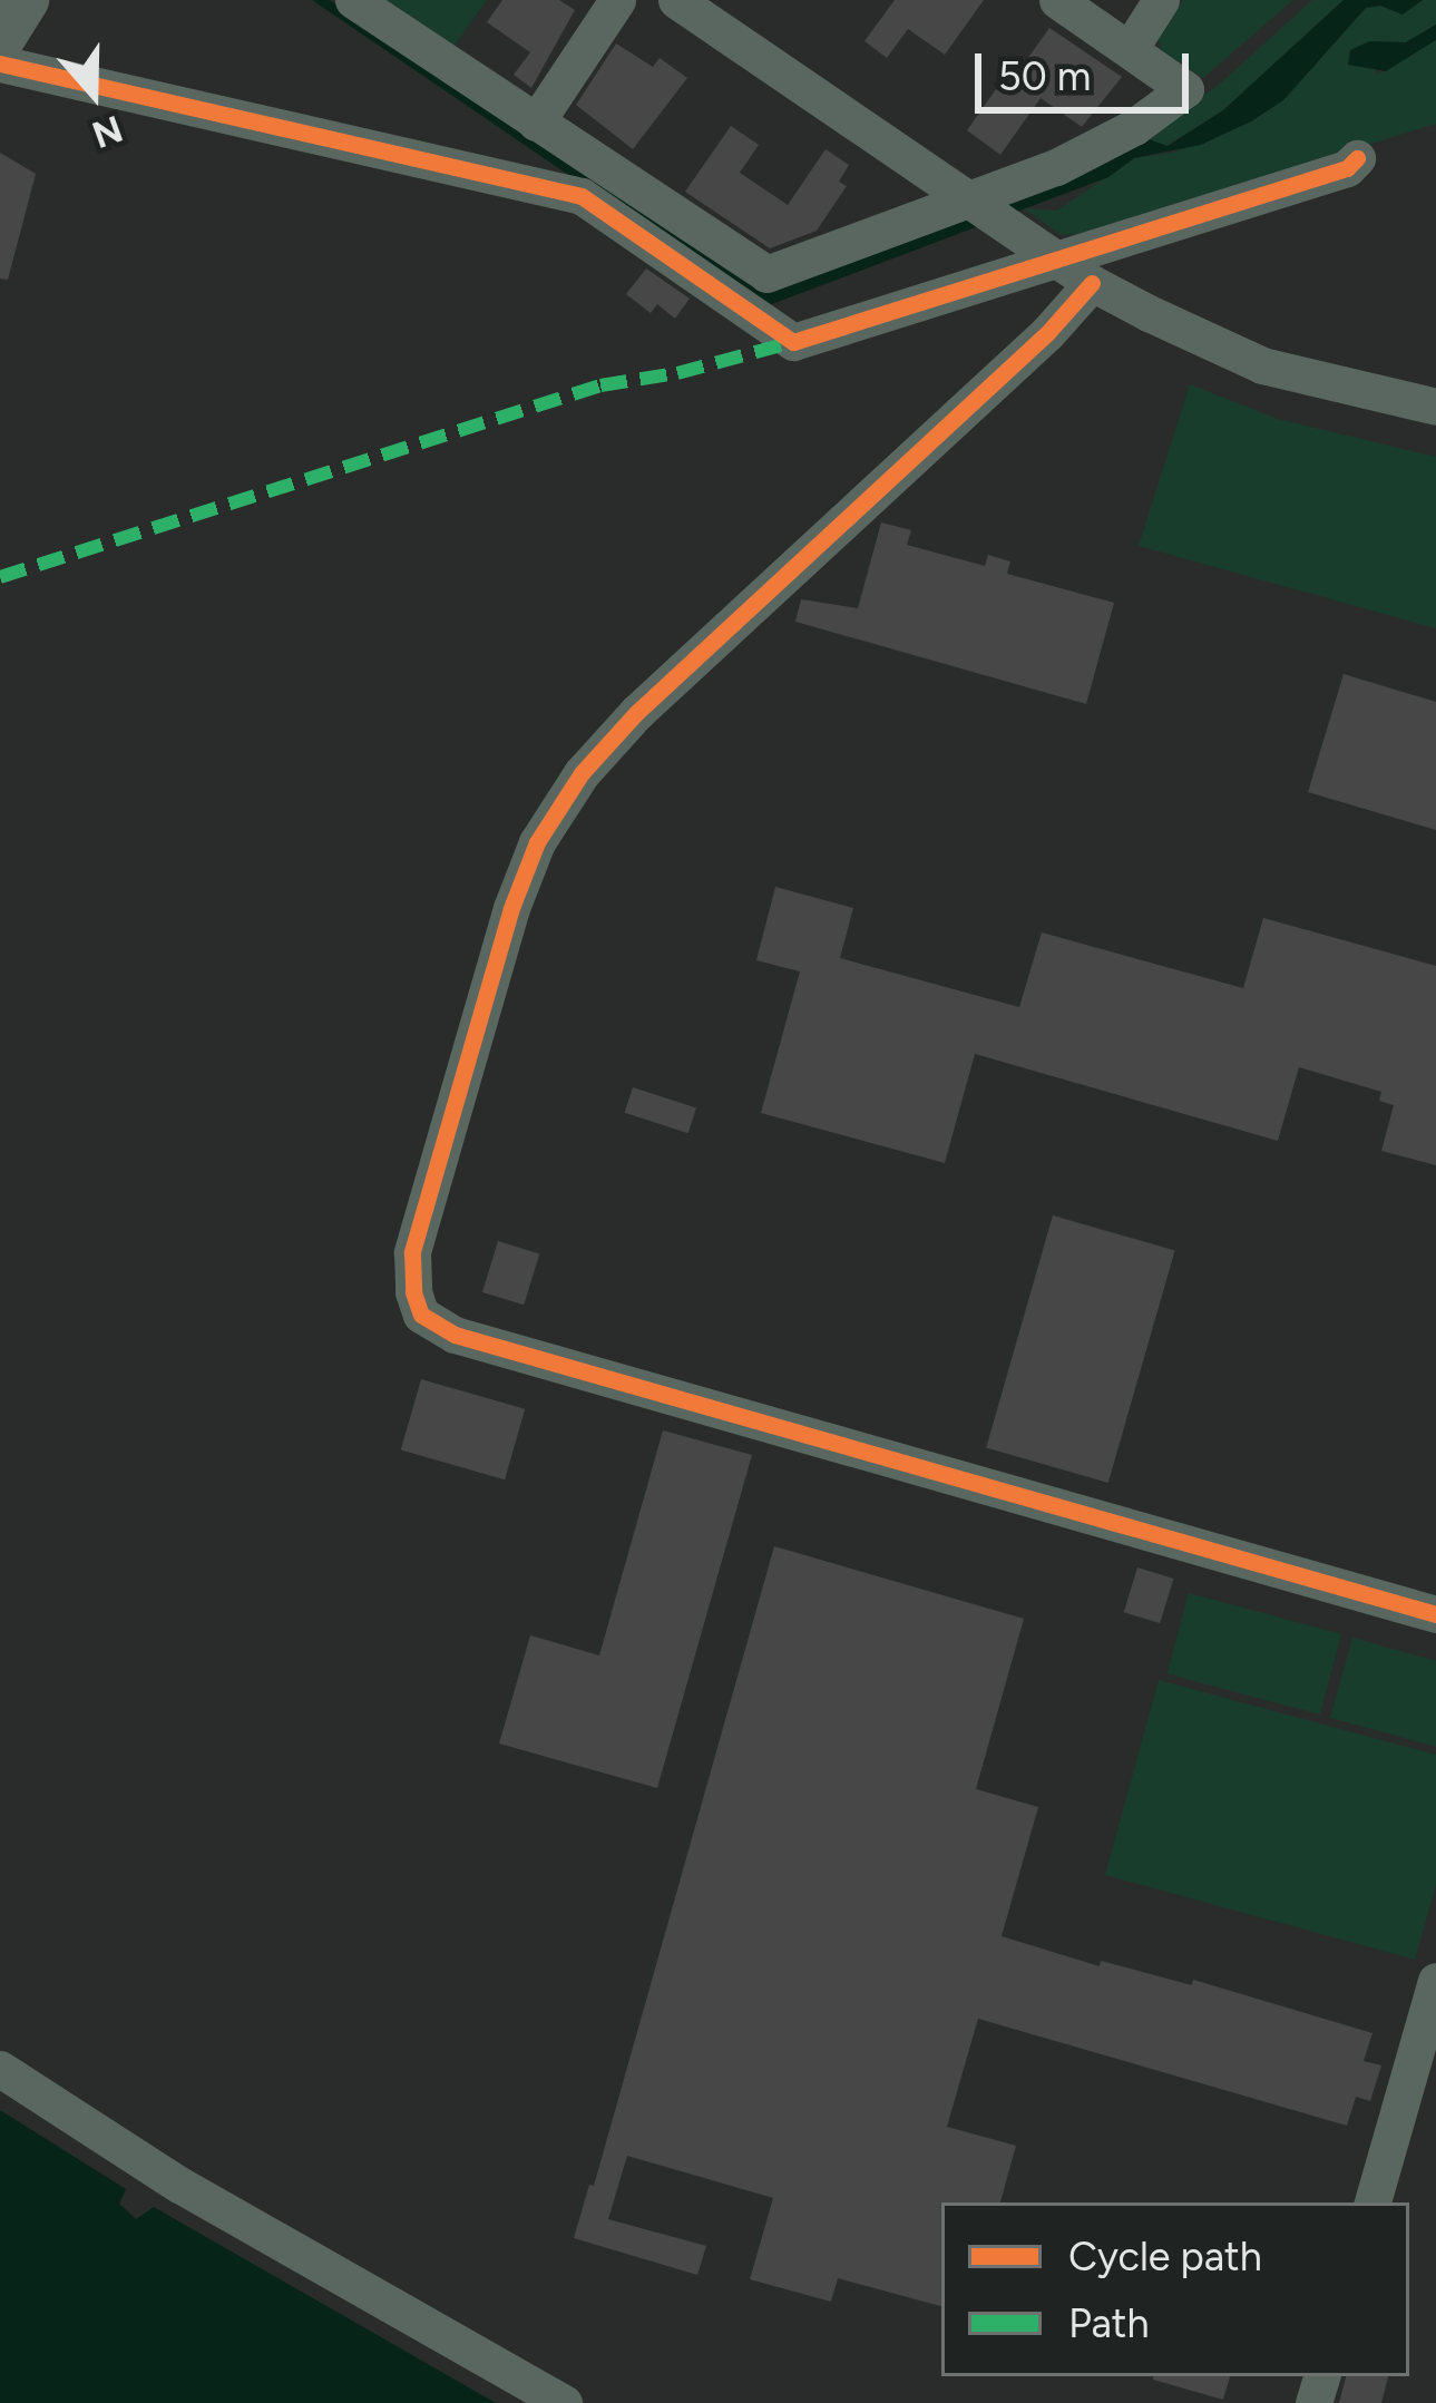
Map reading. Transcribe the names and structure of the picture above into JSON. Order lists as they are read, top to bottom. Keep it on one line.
{"legend":["Cycle path","Path"],"scale_bar":"50 m","north":"bottom"}
